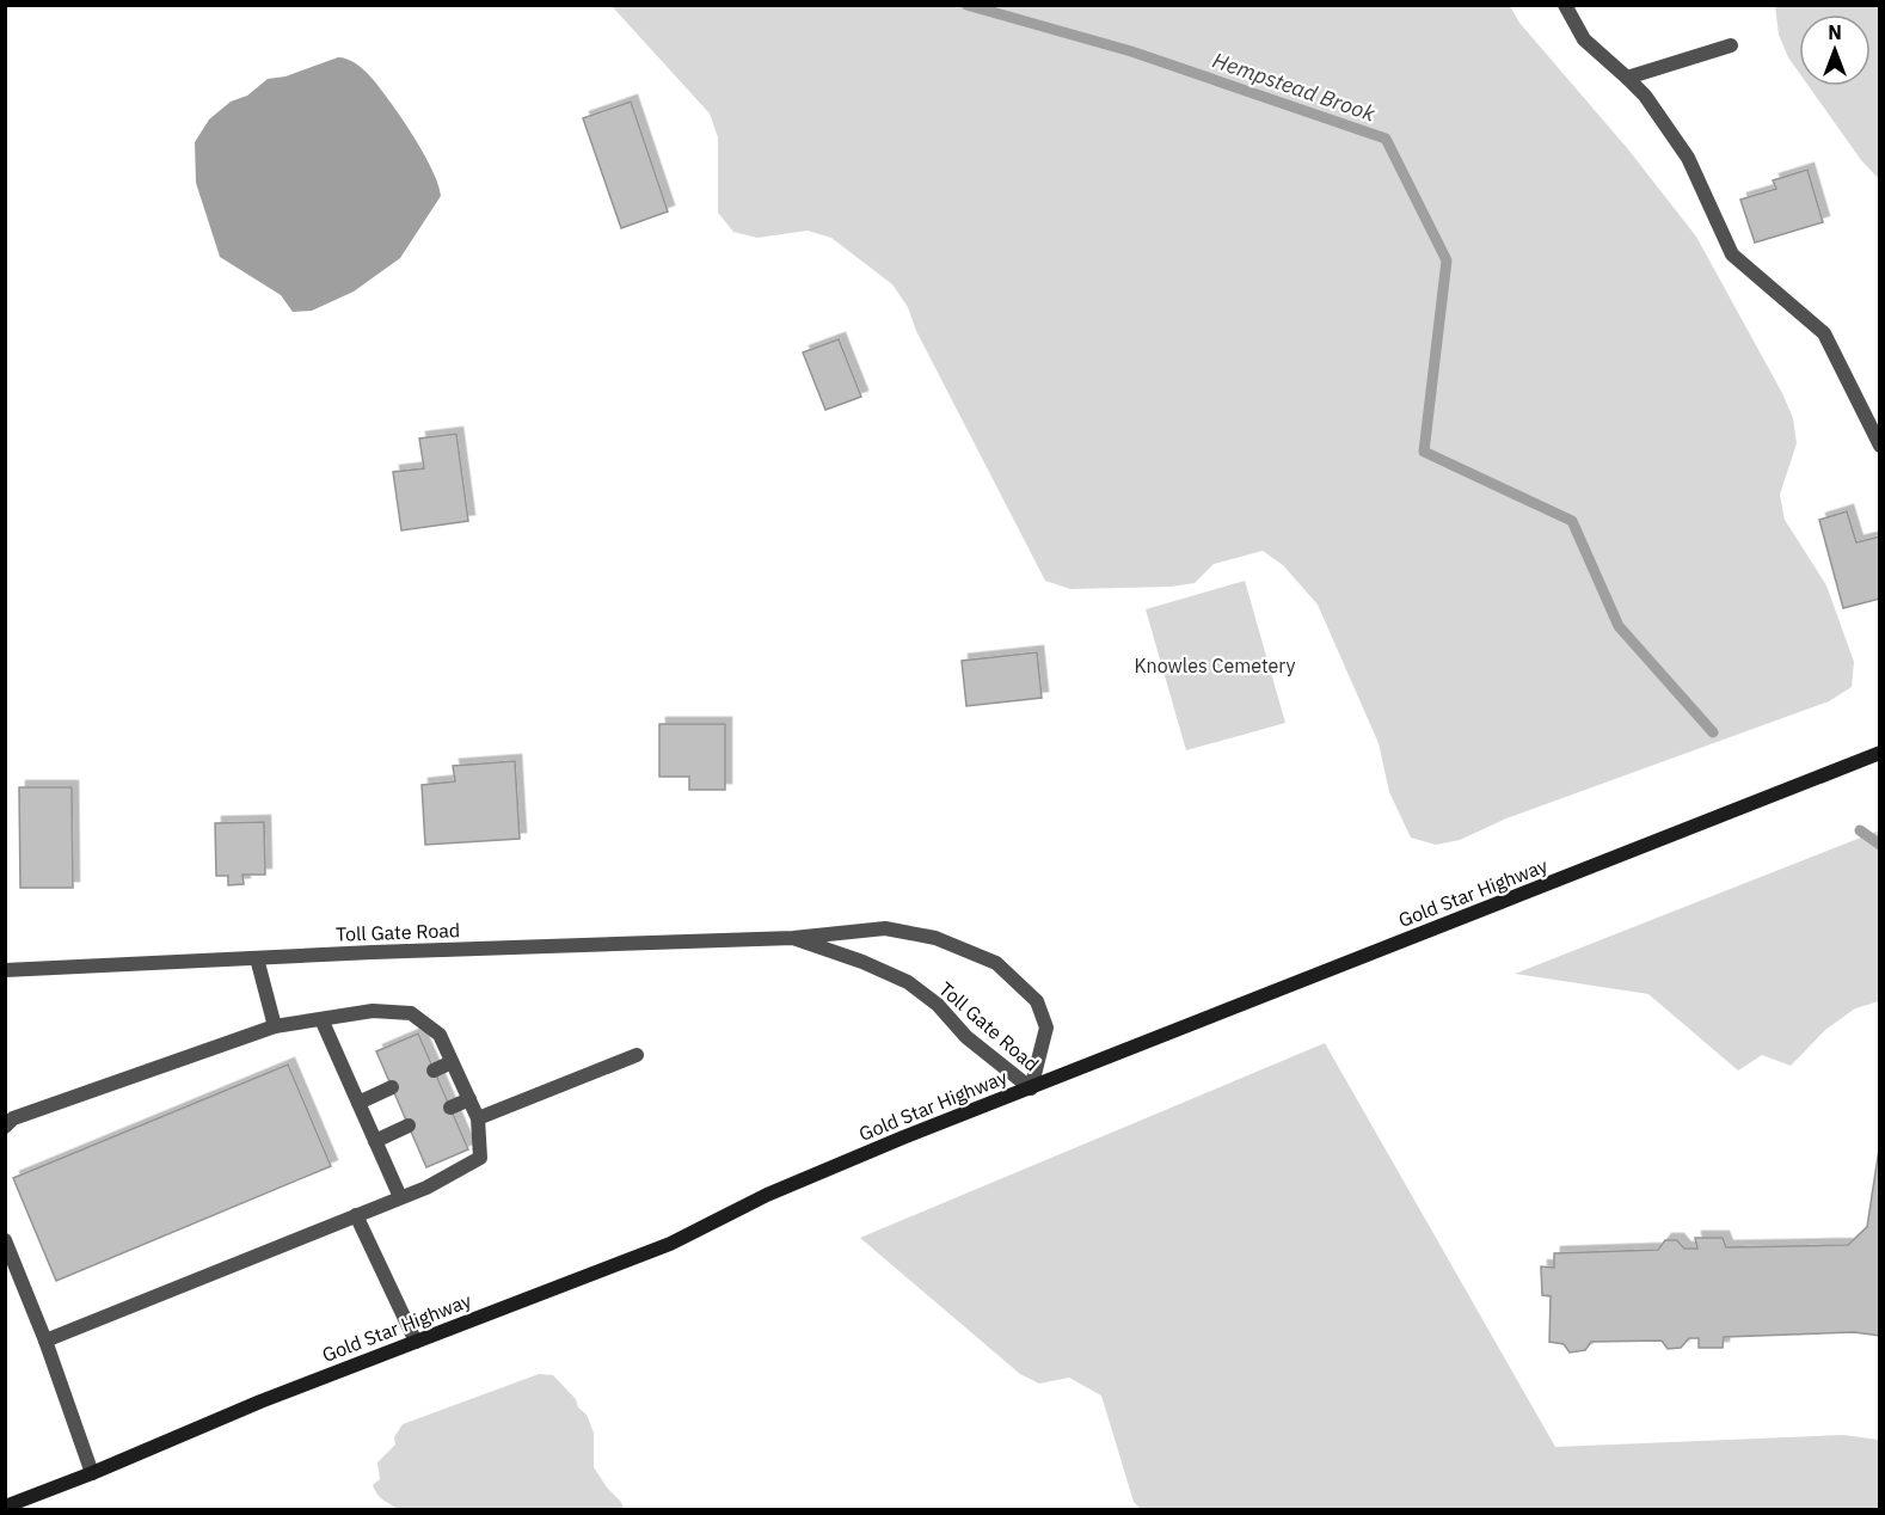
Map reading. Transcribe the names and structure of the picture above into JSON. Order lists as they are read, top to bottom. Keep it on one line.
{"streets":{"main road":["Gold Star Highway"],"street":["Toll Gate Road"]},"crossings":[["Gold Star Highway","Toll Gate Road"]],"water":["Hempstead Brook"],"parks":["Knowles Cemetery"],"north":"top"}
